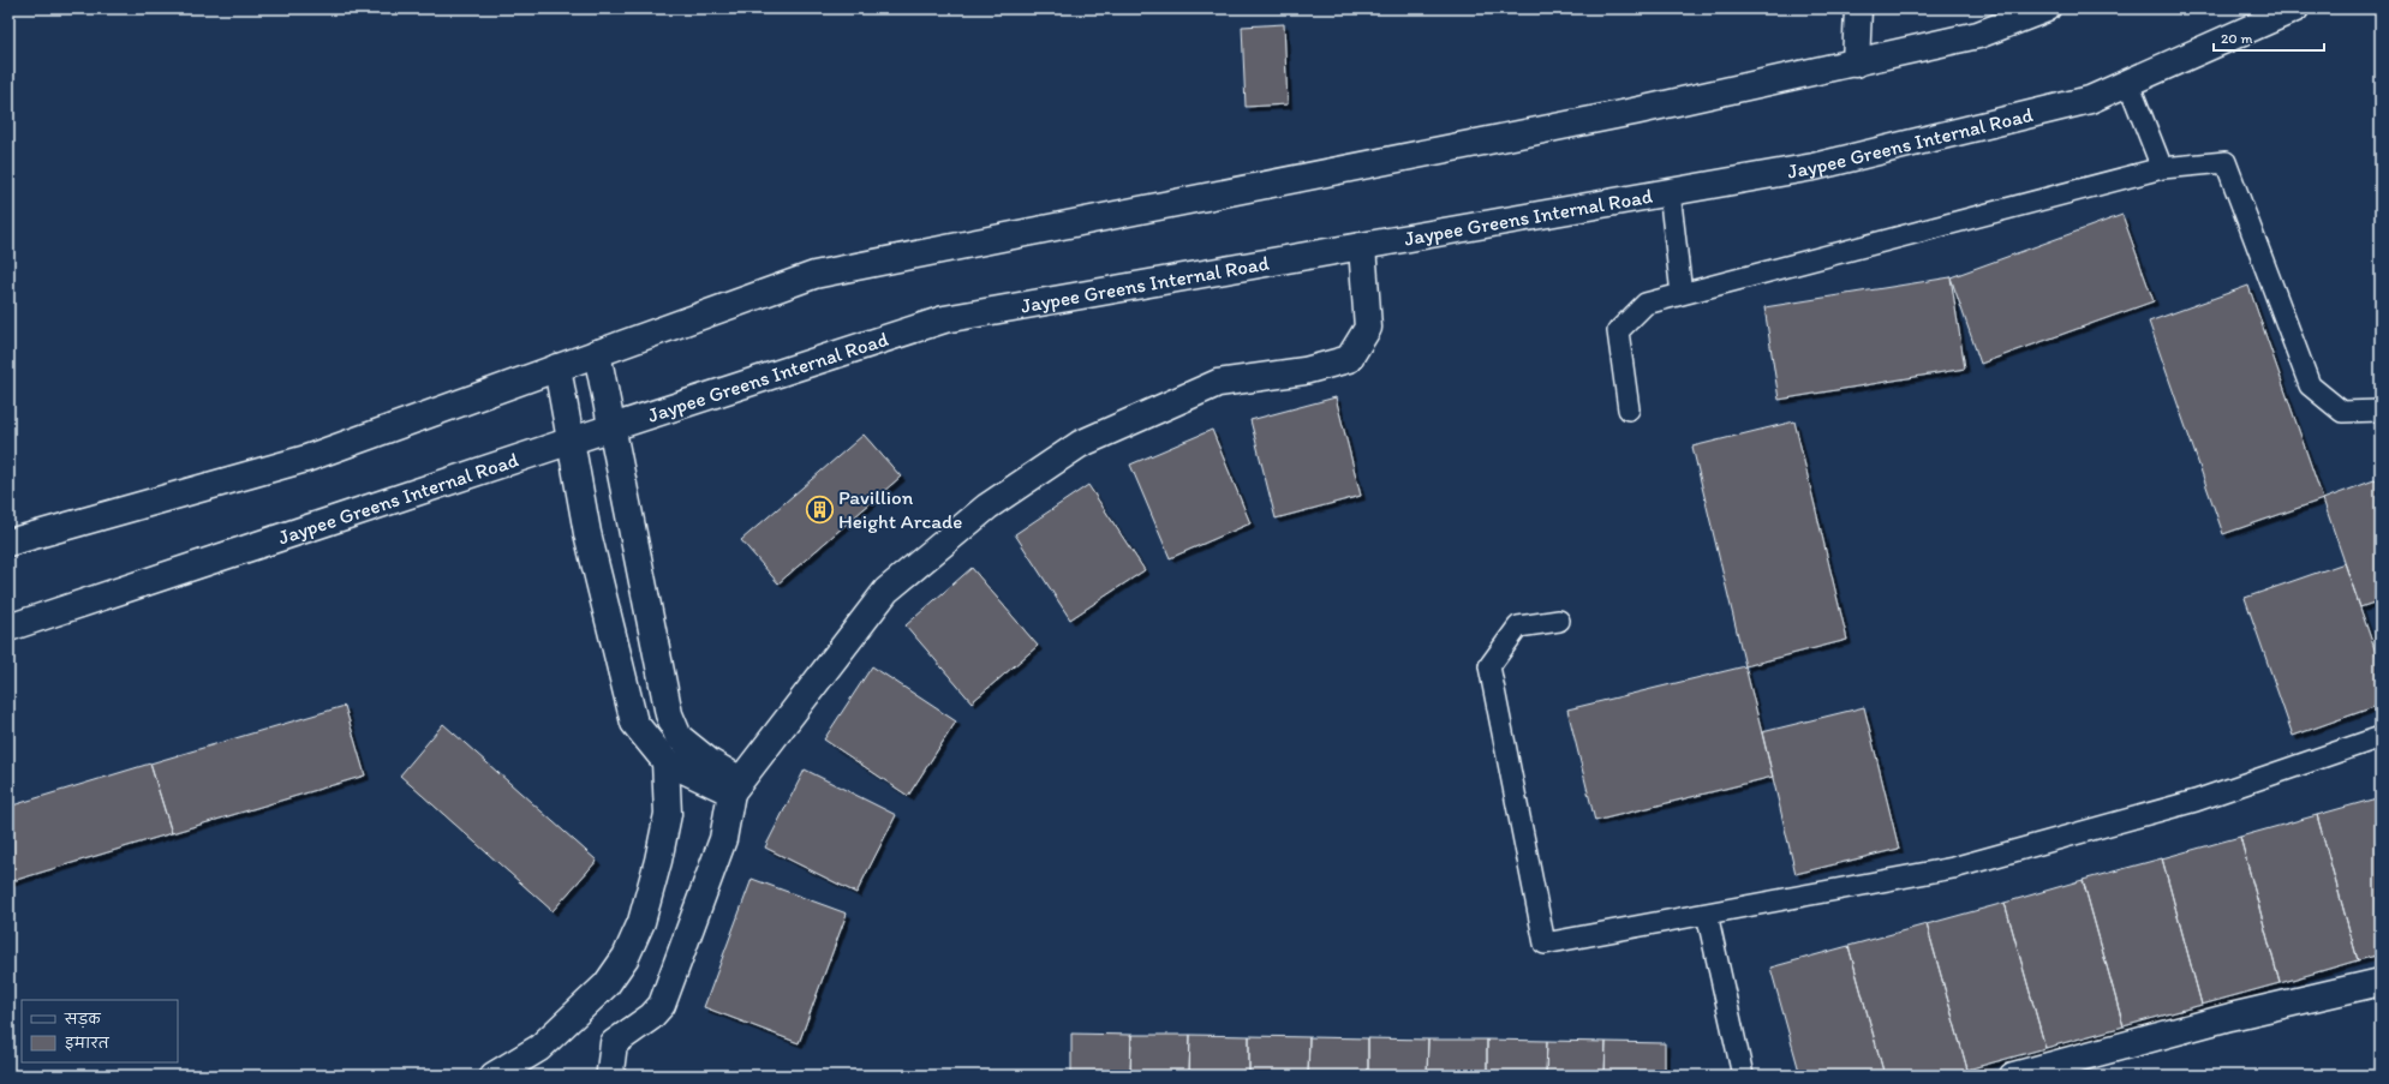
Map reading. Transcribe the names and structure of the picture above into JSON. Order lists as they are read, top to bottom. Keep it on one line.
{"streets":{"street":["Jaypee Greens Internal Road"]},"places":{"building":["Pavillion Height Arcade"]},"legend":["सड़क","इमारत"],"scale_bar":"20 m"}
